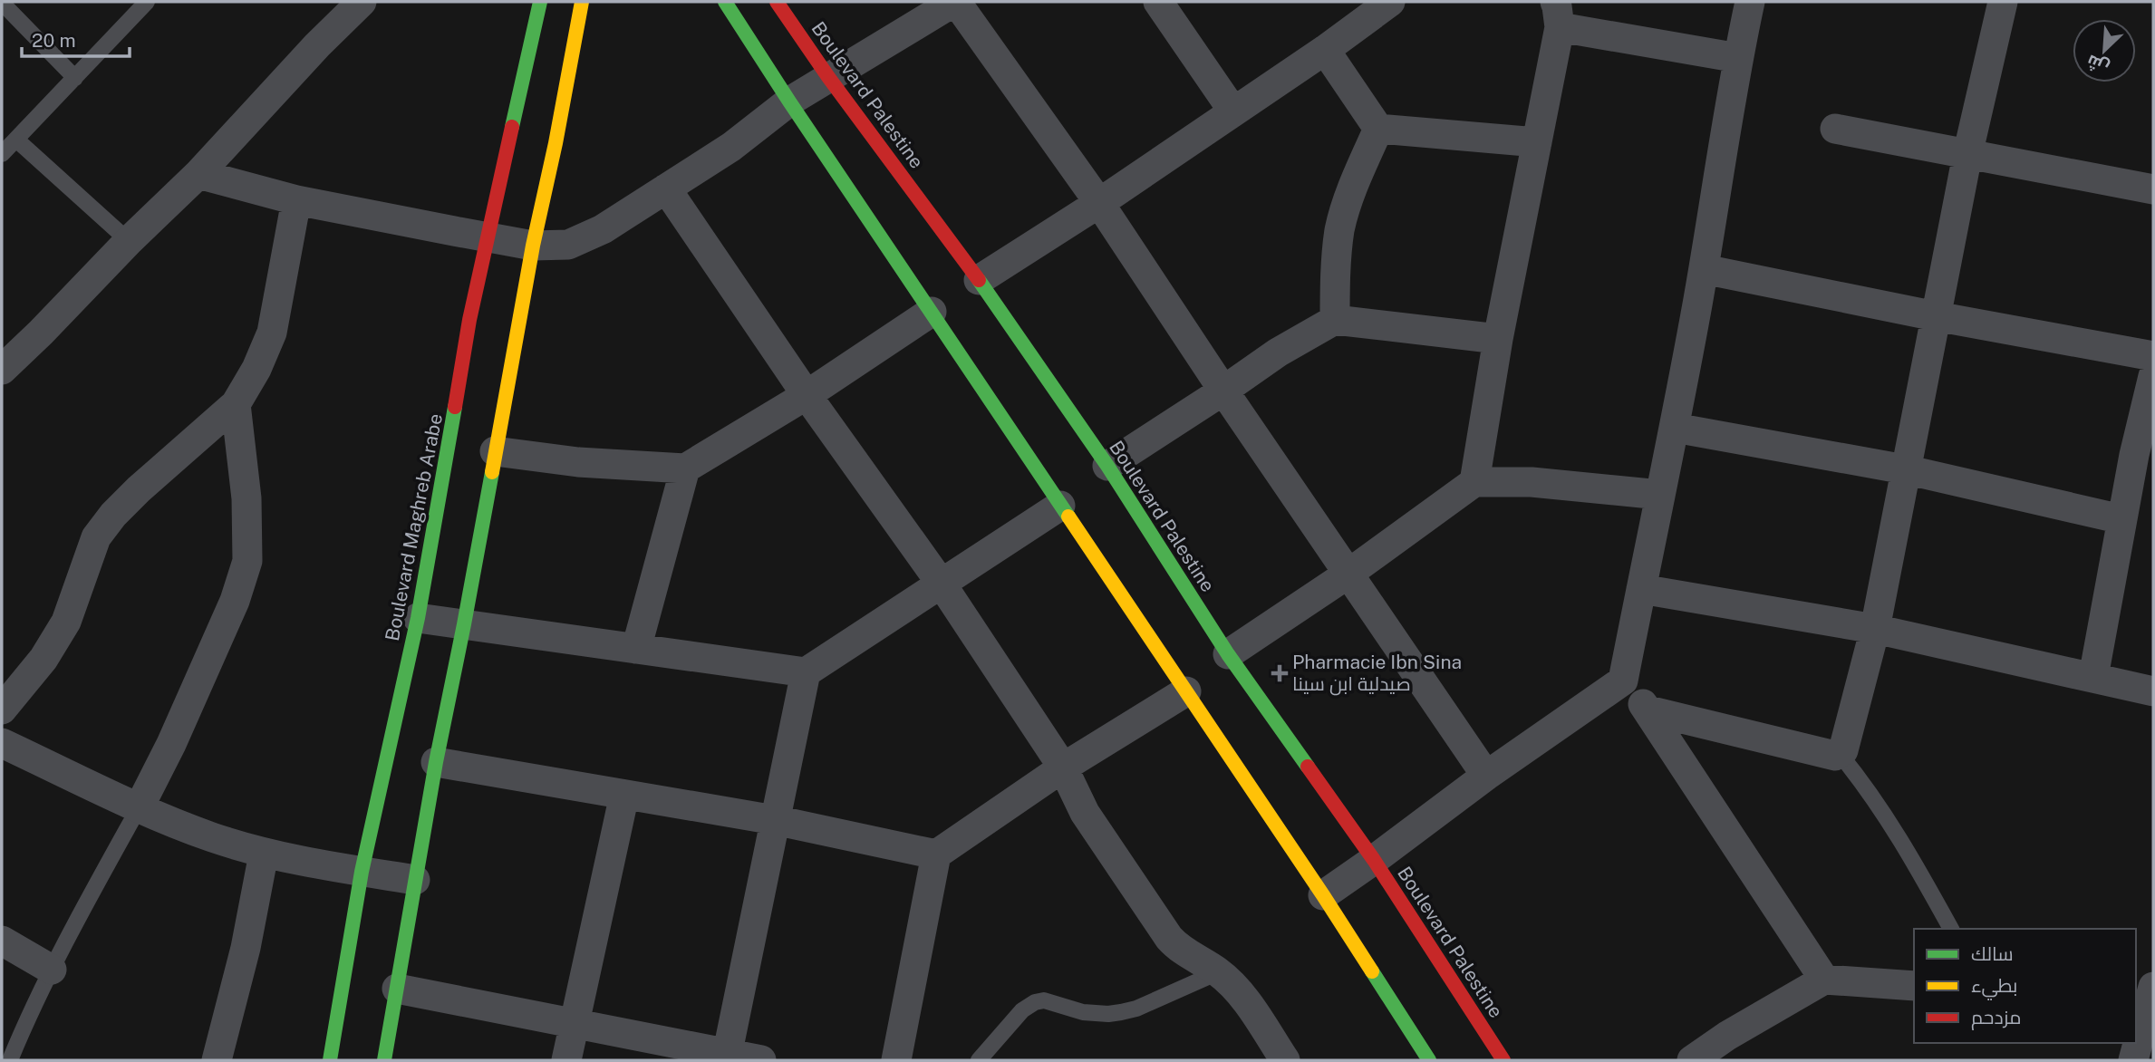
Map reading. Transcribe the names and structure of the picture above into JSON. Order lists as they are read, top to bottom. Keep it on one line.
{"streets":{"street":["Boulevard Palestine","Boulevard Maghreb Arabe"]},"places":{"health":["Pharmacie Ibn Sina صيدلية ابن سينا"]},"legend":["سالك","بطيء","مزدحم"],"scale_bar":"20 m","north":"bottom left"}
